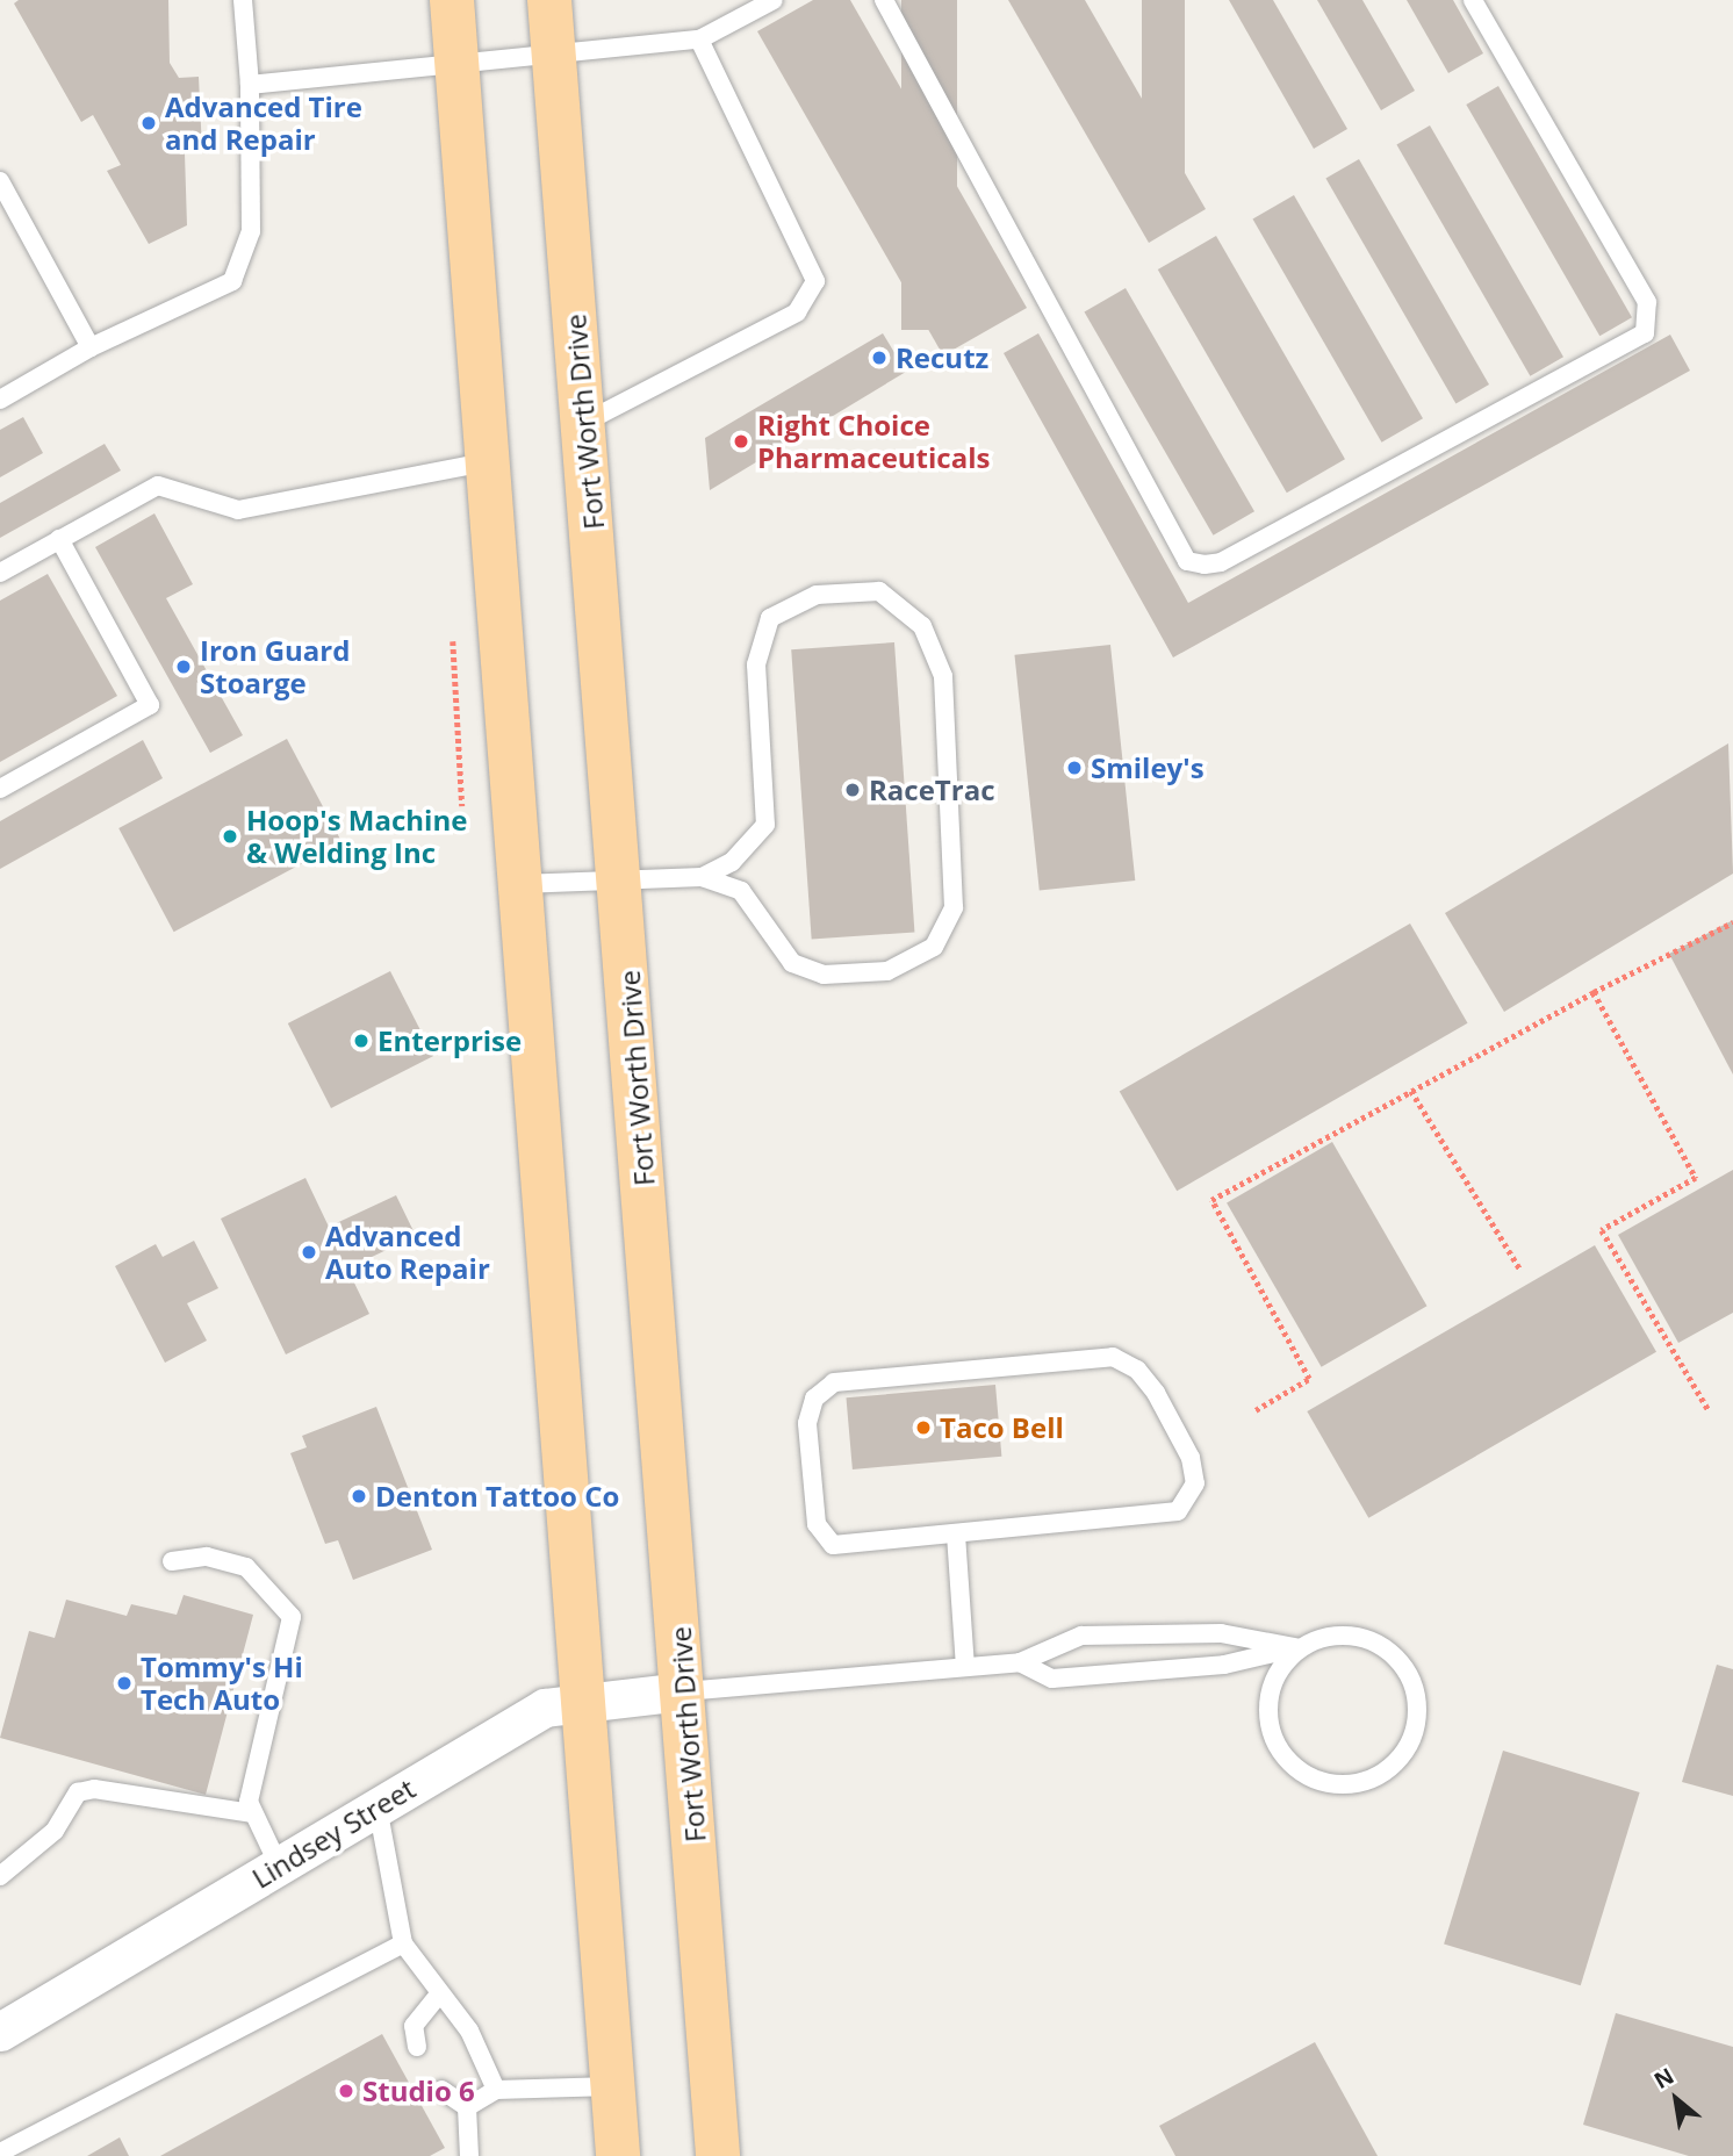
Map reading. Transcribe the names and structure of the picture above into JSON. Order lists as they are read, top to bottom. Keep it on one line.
{"streets":{"main road":["Fort Worth Drive"],"street":["Lindsey Street"]},"crossings":[["Fort Worth Drive","Lindsey Street"]],"places":["Advanced Tire and Repair","Recutz","Right Choice Pharmaceuticals","Iron Guard Stoarge","Smiley's","RaceTrac","Hoop's Machine & Welding Inc","Enterprise","Advanced Auto Repair","Taco Bell","Denton Tattoo Co","Tommy's Hi Tech Auto","Studio 6"],"north":"top left"}
